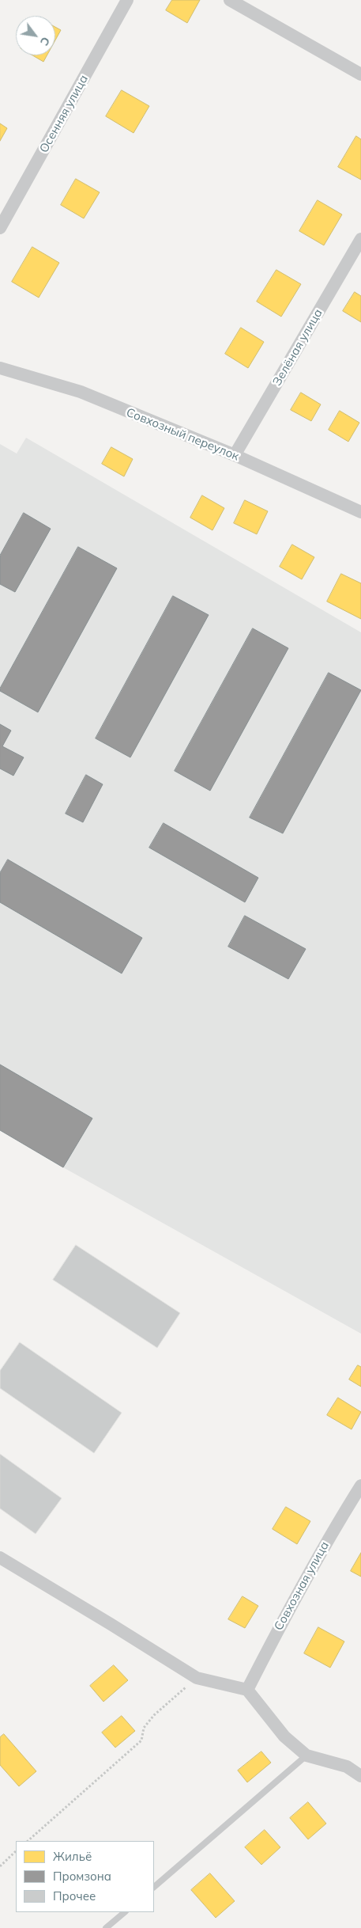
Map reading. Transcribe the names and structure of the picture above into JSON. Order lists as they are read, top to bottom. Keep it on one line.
{"streets":{"street":["Осенняя улица","Зелёная улица","Совхозный переулок","Совхозная улица"]},"crossings":[["Зелёная улица","Совхозный переулок"]],"legend":["Жильё","Промзона","Прочее"],"north":"bottom right"}
